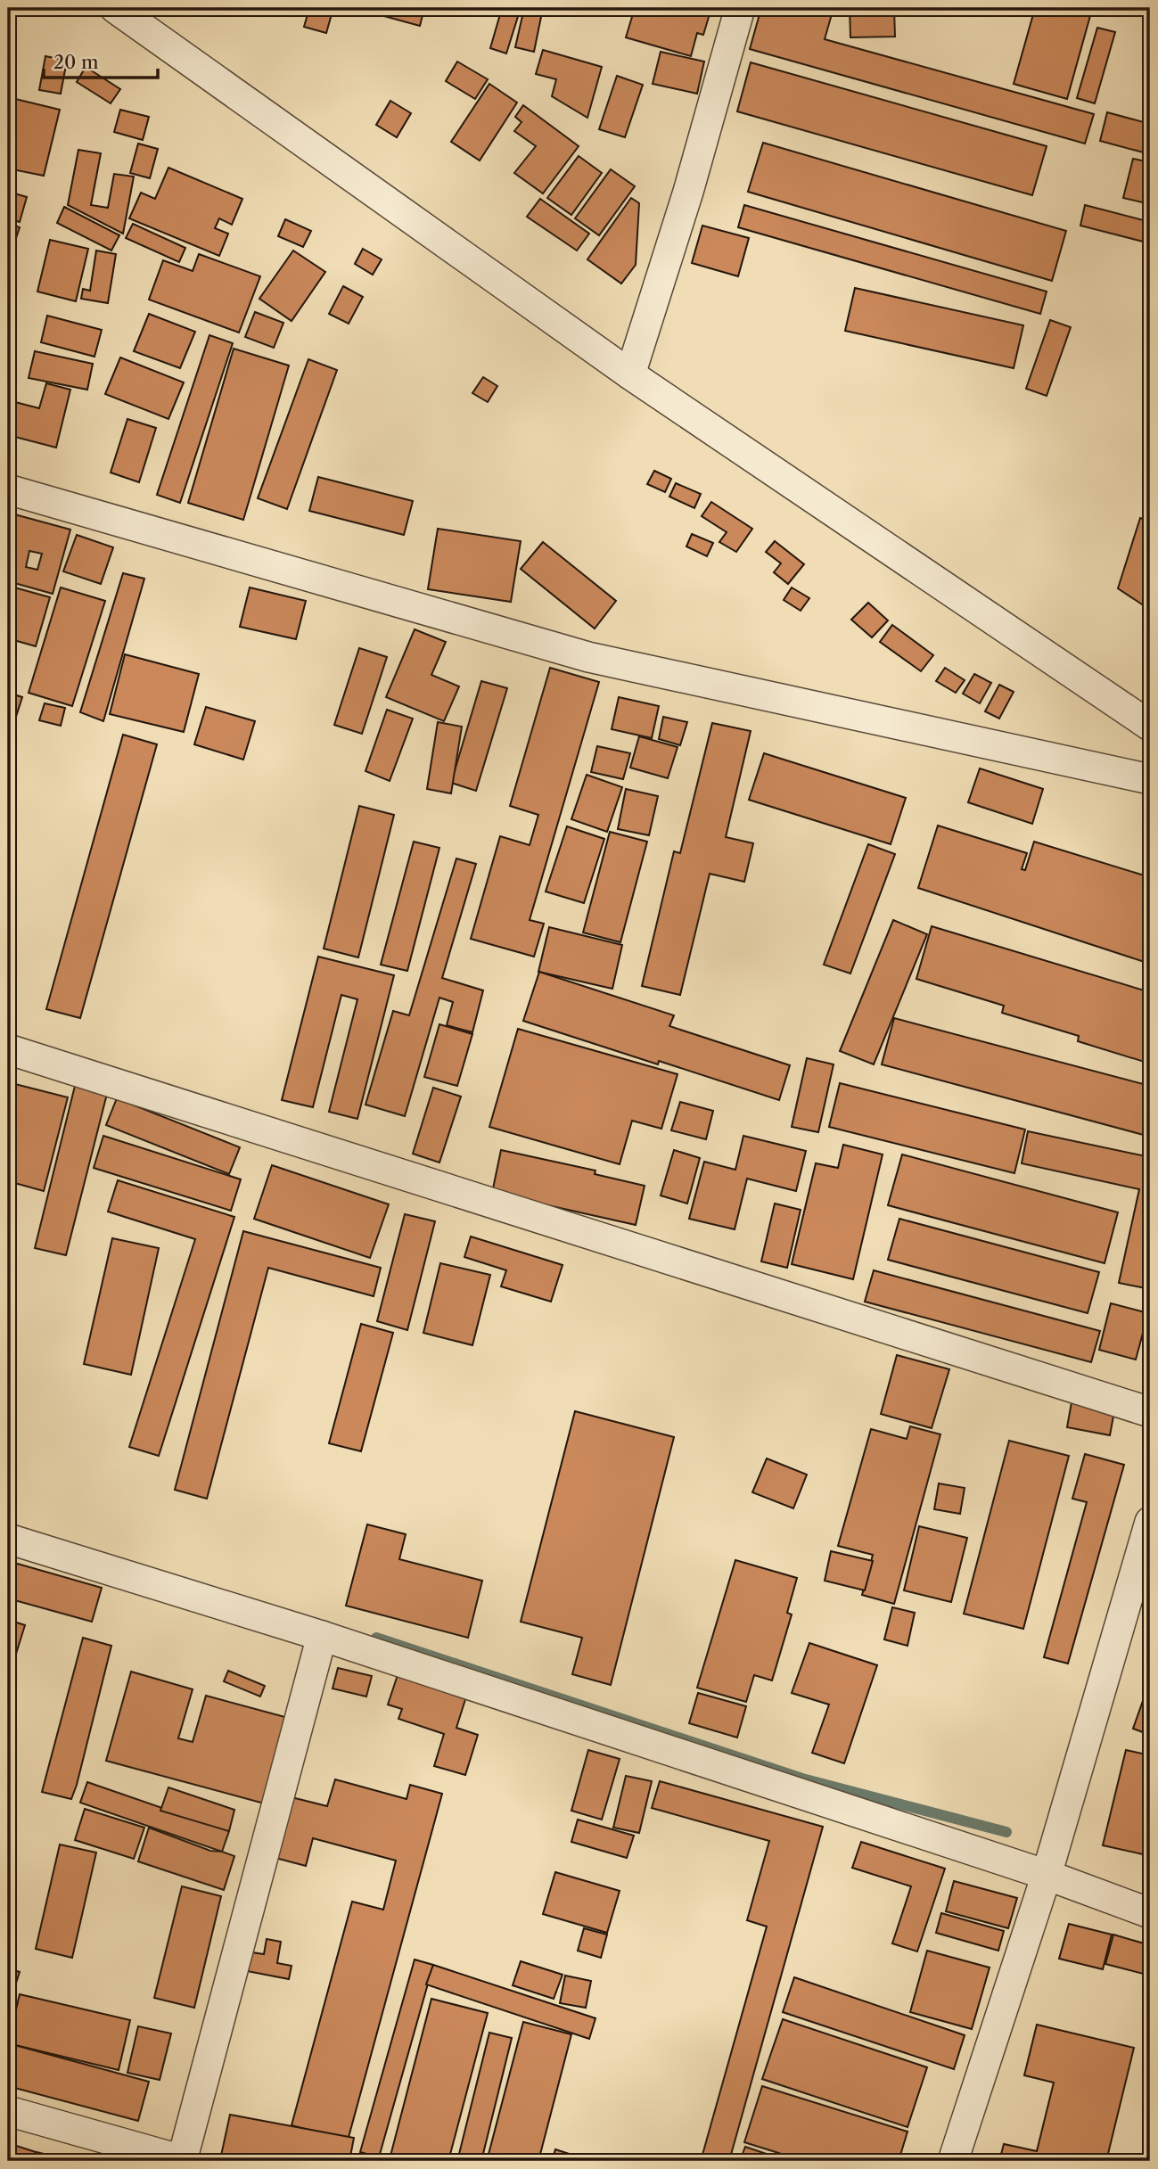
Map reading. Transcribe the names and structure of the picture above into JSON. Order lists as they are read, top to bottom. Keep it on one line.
{"scale_bar":"20 m"}
